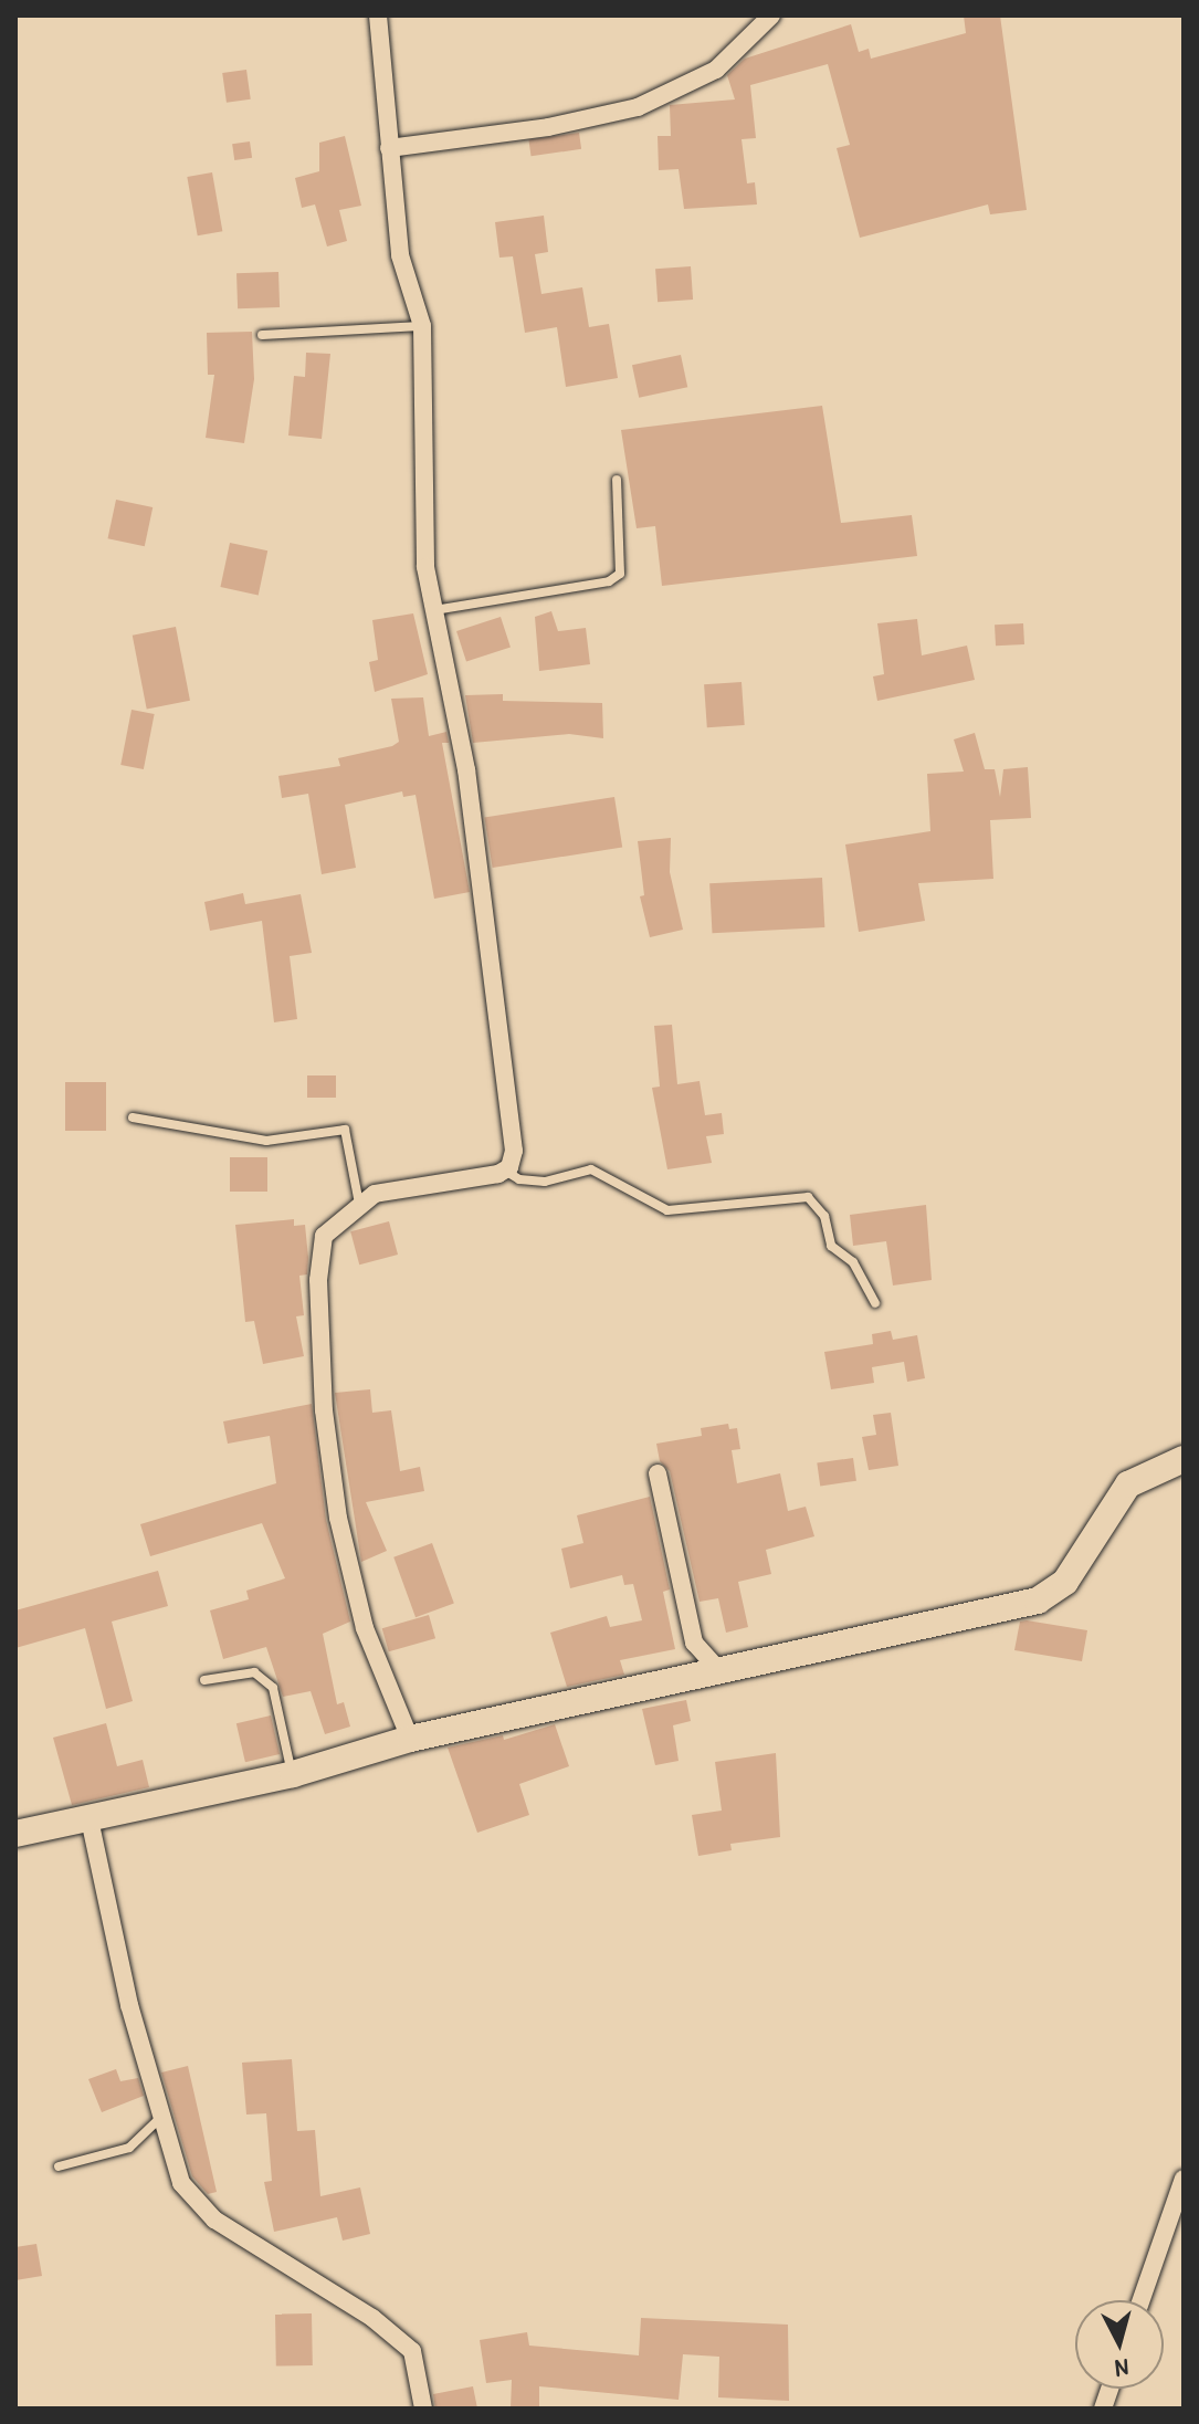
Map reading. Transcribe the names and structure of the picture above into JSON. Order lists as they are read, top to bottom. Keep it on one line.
{"north":"bottom"}
